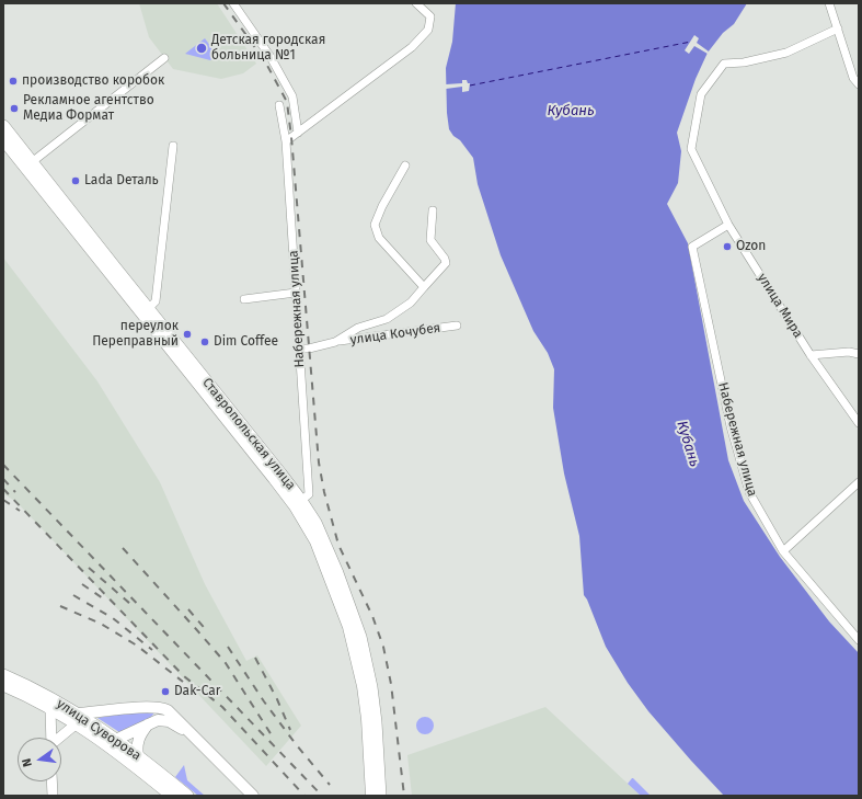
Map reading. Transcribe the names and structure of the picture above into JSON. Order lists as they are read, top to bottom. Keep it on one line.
{"streets":{"main road":["Ставропольская улица","улица Суворова"],"street":["улица Мира","Набережная улица","улица Кочубея"]},"crossings":[["улица Мира","Набережная улица"],["Набережная улица","улица Кочубея"],["Набережная улица","Ставропольская улица"]],"water":["Кубань"],"places":["Детская городская больница №1","производство коробок","Рекламное агентство Медиа Формат","Lada Dеталь","Ozon","переулок Переправный","Dim Coffee","Dak-Car"],"north":"left"}
